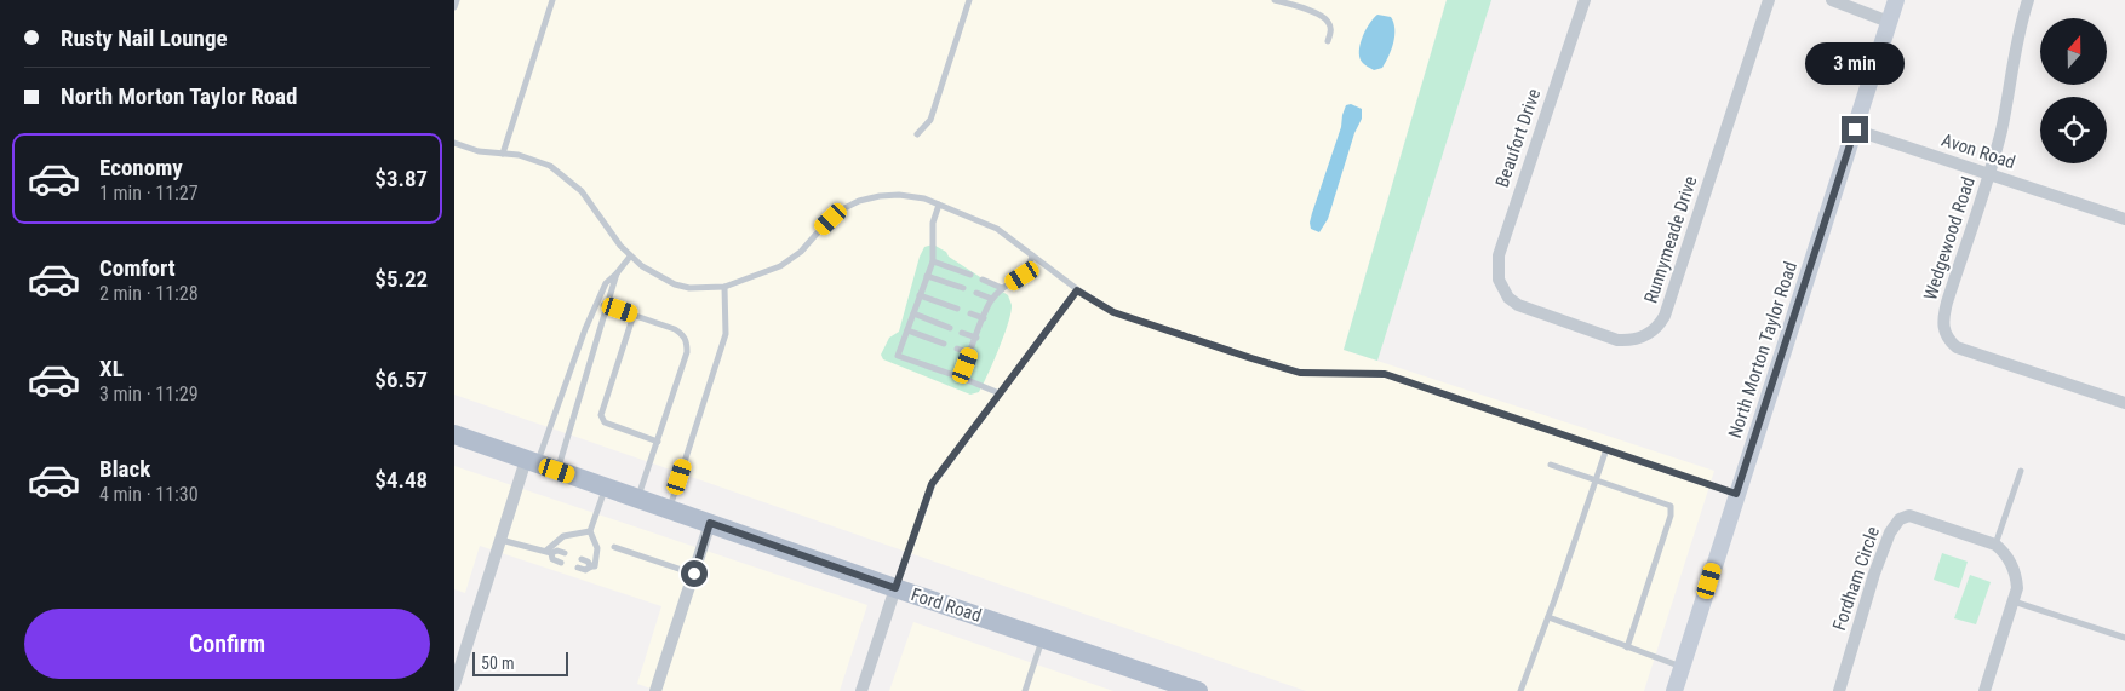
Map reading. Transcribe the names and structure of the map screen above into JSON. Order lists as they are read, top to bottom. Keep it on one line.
{"streets":{"main road":["Ford Road"],"street":["Beaufort Drive","Avon Road","Wedgewood Road","Runnymeade Drive","North Morton Taylor Road","Fordham Circle"]},"crossings":[["Beaufort Drive","Runnymeade Drive"],["Avon Road","Wedgewood Road"],["Avon Road","North Morton Taylor Road"]],"scale_bar":"50 m","north":"top","page":{"banner":["Rusty Nail Lounge","North Morton Taylor Road"],"bubble":"3 min","list":[{"name":"Economy","note":"1 min · 11:27","value":"$3.87"},{"name":"Comfort","note":"2 min · 11:28","value":"$5.22"},{"name":"XL","note":"3 min · 11:29","value":"$6.57"},{"name":"Black","note":"4 min · 11:30","value":"$4.48"}],"buttons":"Confirm","scale":"50 m"}}
